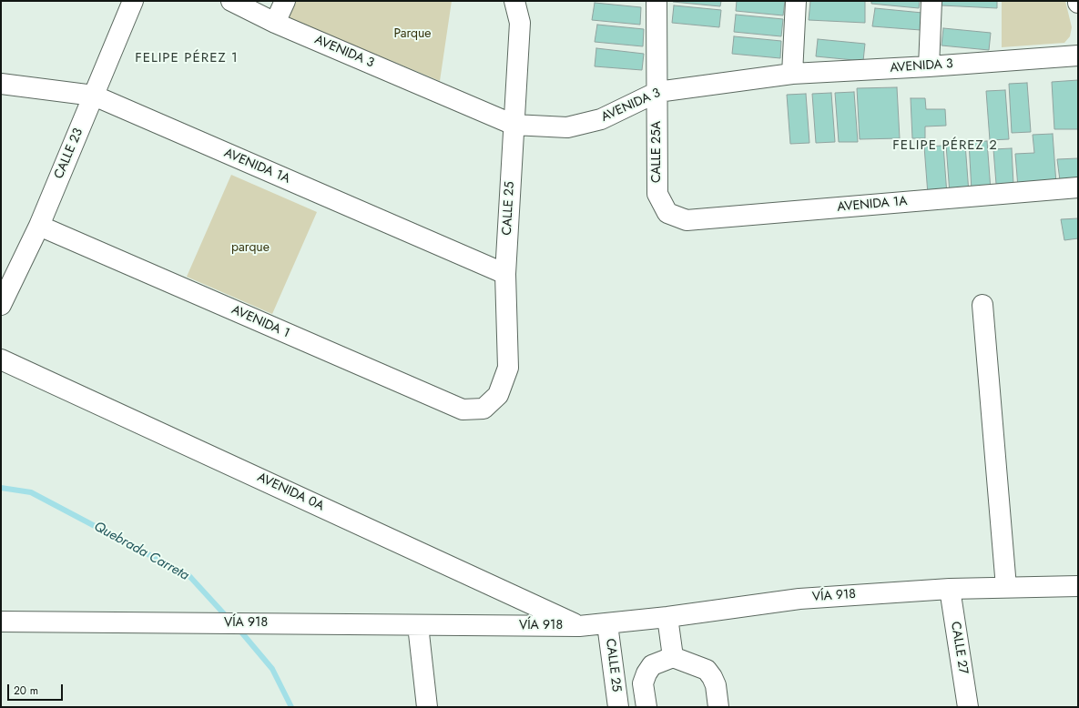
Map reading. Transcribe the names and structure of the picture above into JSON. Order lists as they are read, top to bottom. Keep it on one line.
{"streets":{"street":["AVENIDA 3","CALLE 25A","CALLE 23","AVENIDA 1A","CALLE 25","AVENIDA 1","AVENIDA 0A","VÍA 918","CALLE 27"]},"crossings":[["AVENIDA 3","CALLE 25A"],["AVENIDA 3","CALLE 25"],["CALLE 25A","AVENIDA 1A"],["CALLE 23","AVENIDA 1A"],["CALLE 23","AVENIDA 1"],["AVENIDA 1A","CALLE 25"],["CALLE 25","AVENIDA 1"],["CALLE 25","VÍA 918"],["AVENIDA 0A","VÍA 918"],["VÍA 918","CALLE 27"]],"districts":["FELIPE PÉREZ 1","FELIPE PÉREZ 2"],"water":["Quebrada Carreta"],"parks":["Parque","parque"],"scale_bar":"20 m"}
